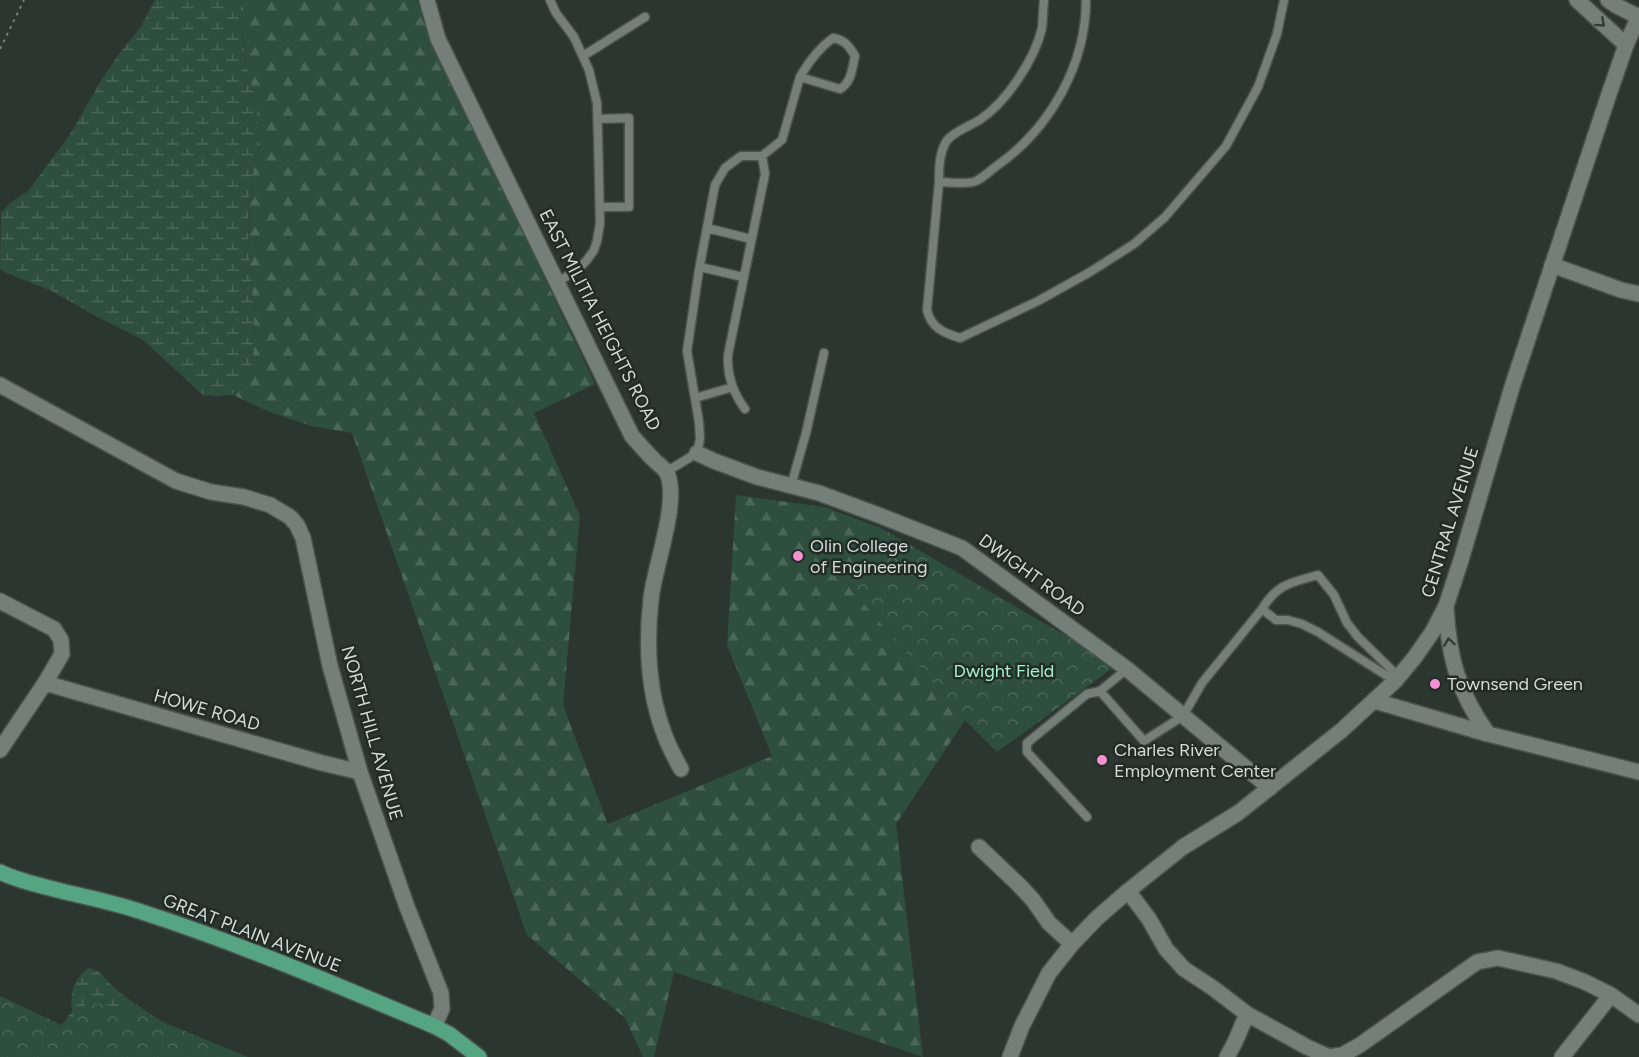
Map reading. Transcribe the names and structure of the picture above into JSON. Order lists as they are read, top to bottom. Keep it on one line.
{"streets":{"main road":["GREAT PLAIN AVENUE"],"street":["EAST MILITIA HEIGHTS ROAD","CENTRAL AVENUE","DWIGHT ROAD","HOWE ROAD","NORTH HILL AVENUE"]},"crossings":[["CENTRAL AVENUE","DWIGHT ROAD"],["HOWE ROAD","NORTH HILL AVENUE"],["NORTH HILL AVENUE","GREAT PLAIN AVENUE"]],"parks":["Dwight Field"],"places":["Olin College of Engineering","Townsend Green","Charles River Employment Center"]}
